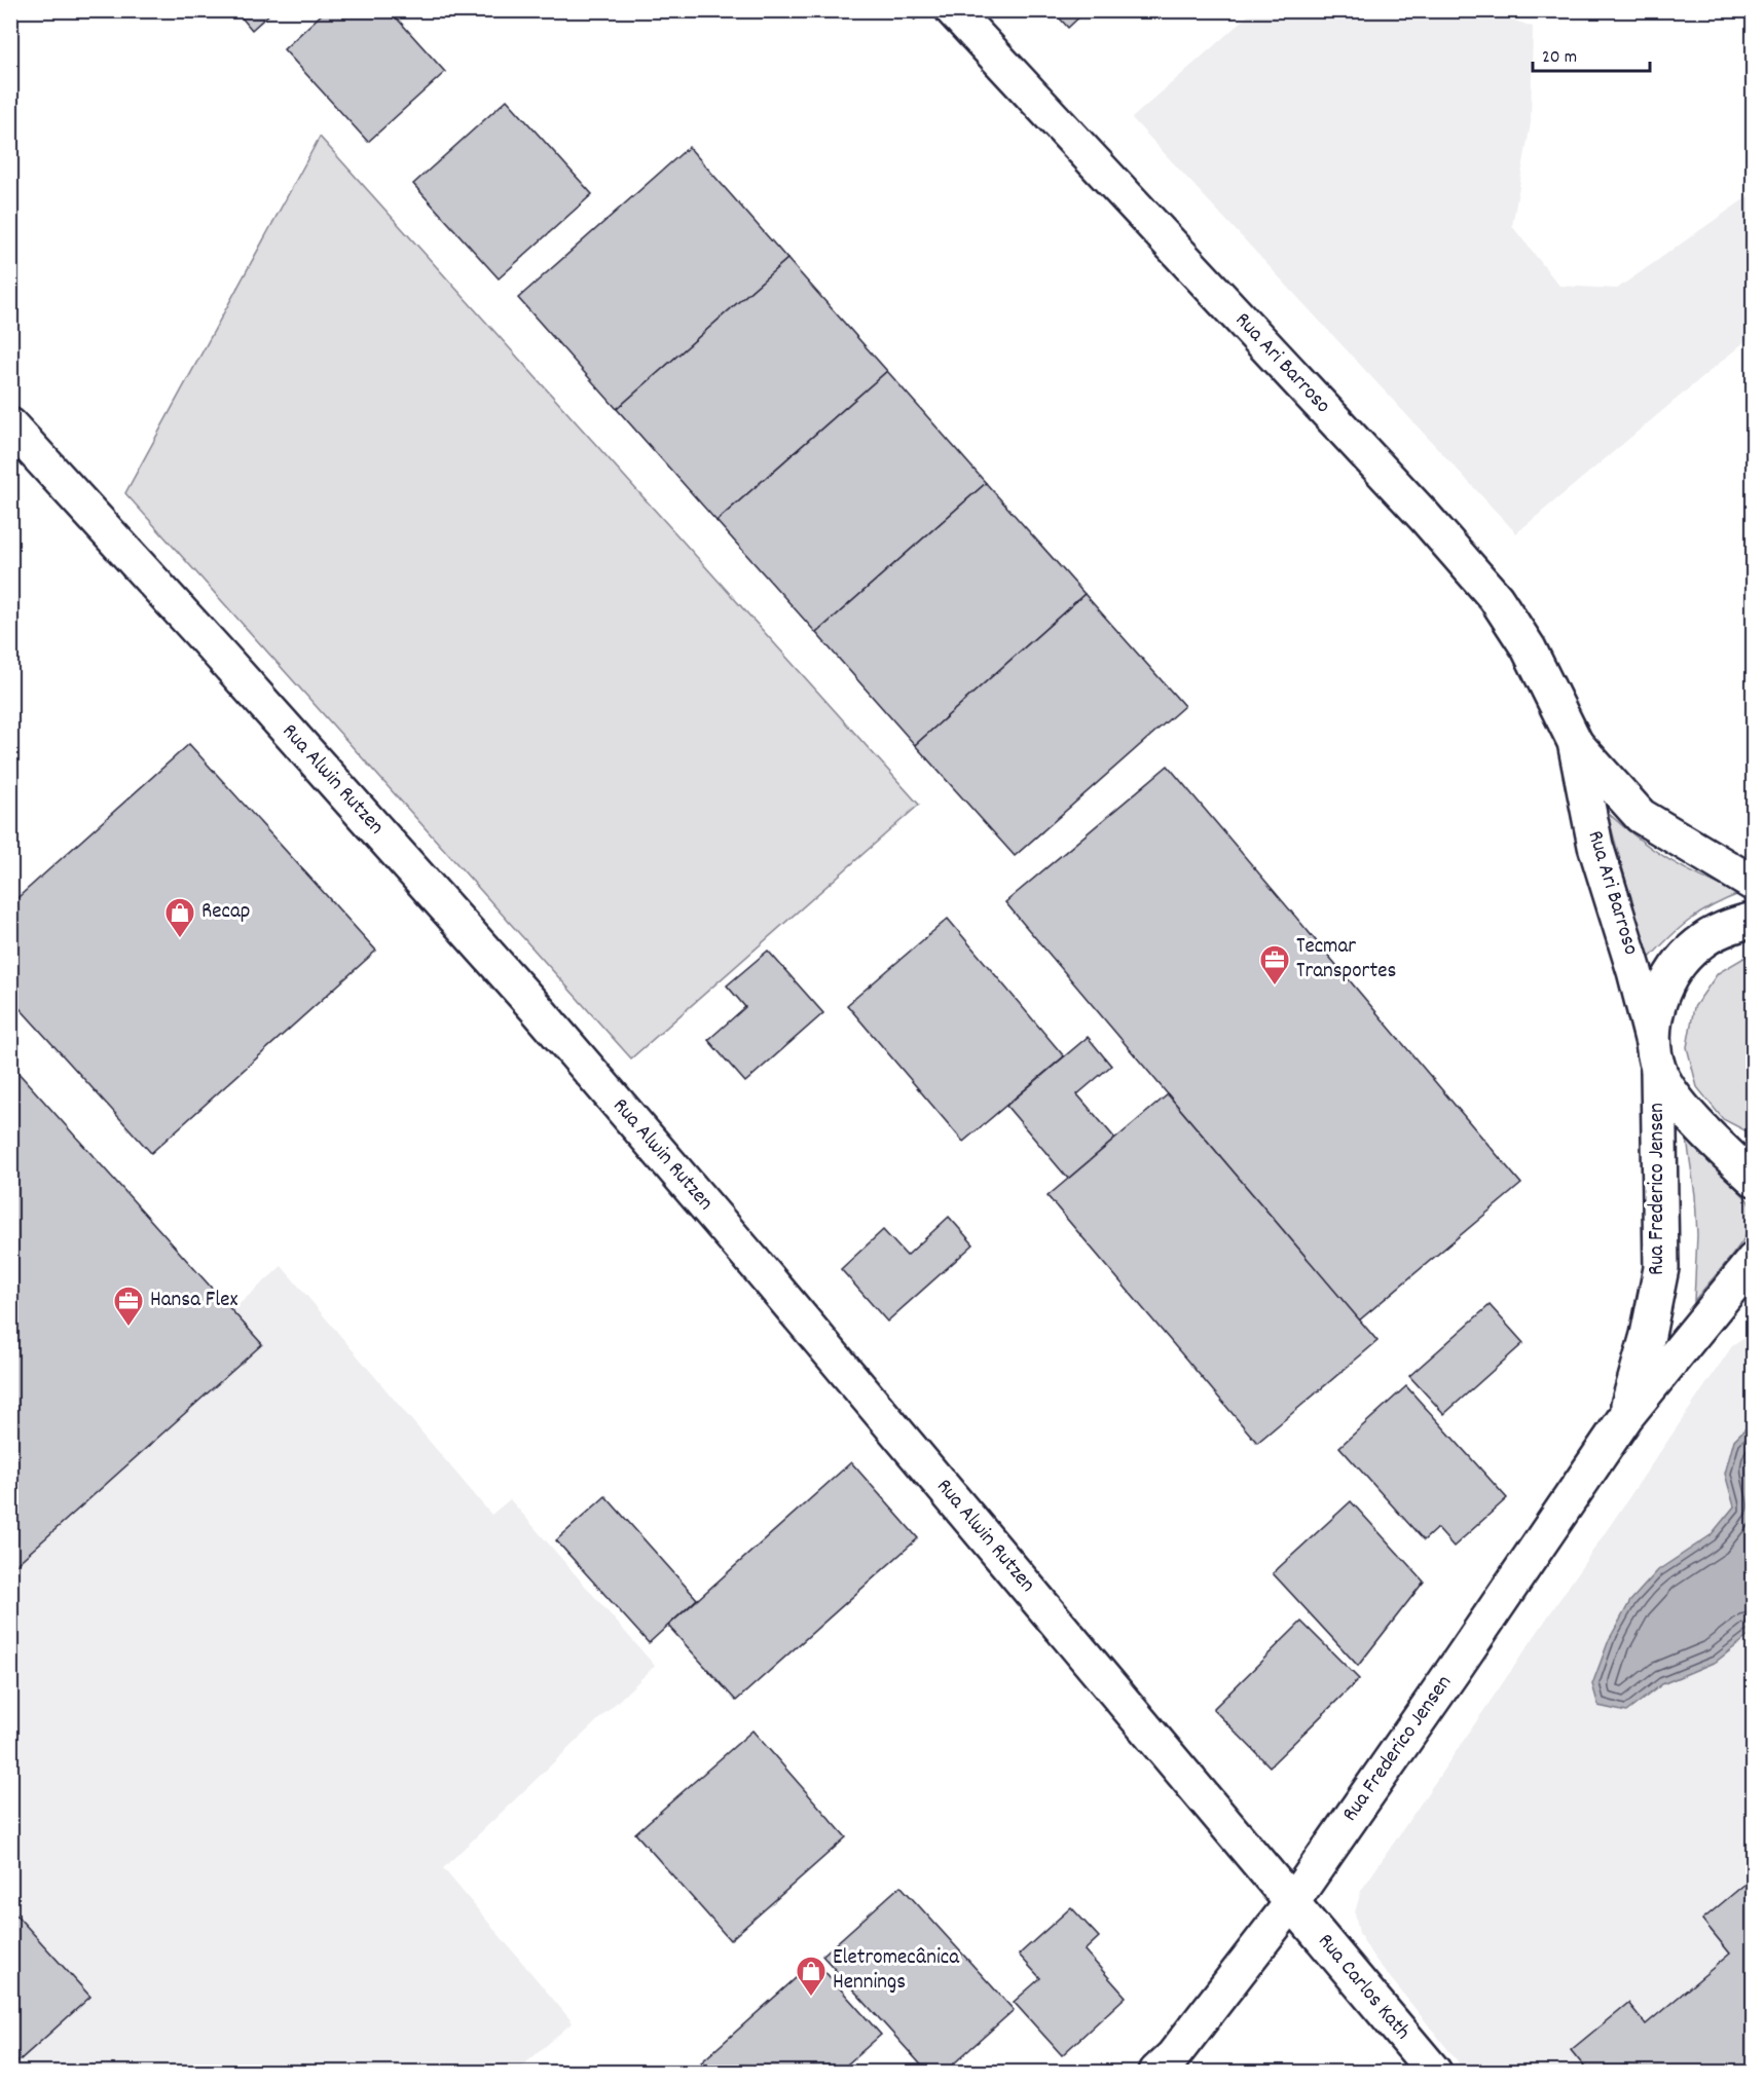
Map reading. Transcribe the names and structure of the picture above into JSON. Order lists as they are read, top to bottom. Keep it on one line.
{"streets":{"street":["Rua Ari Barroso","Rua Alwin Rutzen","Rua Frederico Jensen","Rua Carlos Kath"]},"crossings":[["Rua Ari Barroso","Rua Frederico Jensen"],["Rua Alwin Rutzen","Rua Frederico Jensen"],["Rua Alwin Rutzen","Rua Carlos Kath"],["Rua Frederico Jensen","Rua Carlos Kath"]],"places":{"shop":["Recap","Eletromecânica Hennings"],"office":["Tecmar Transportes","Hansa Flex"]},"scale_bar":"20 m"}
